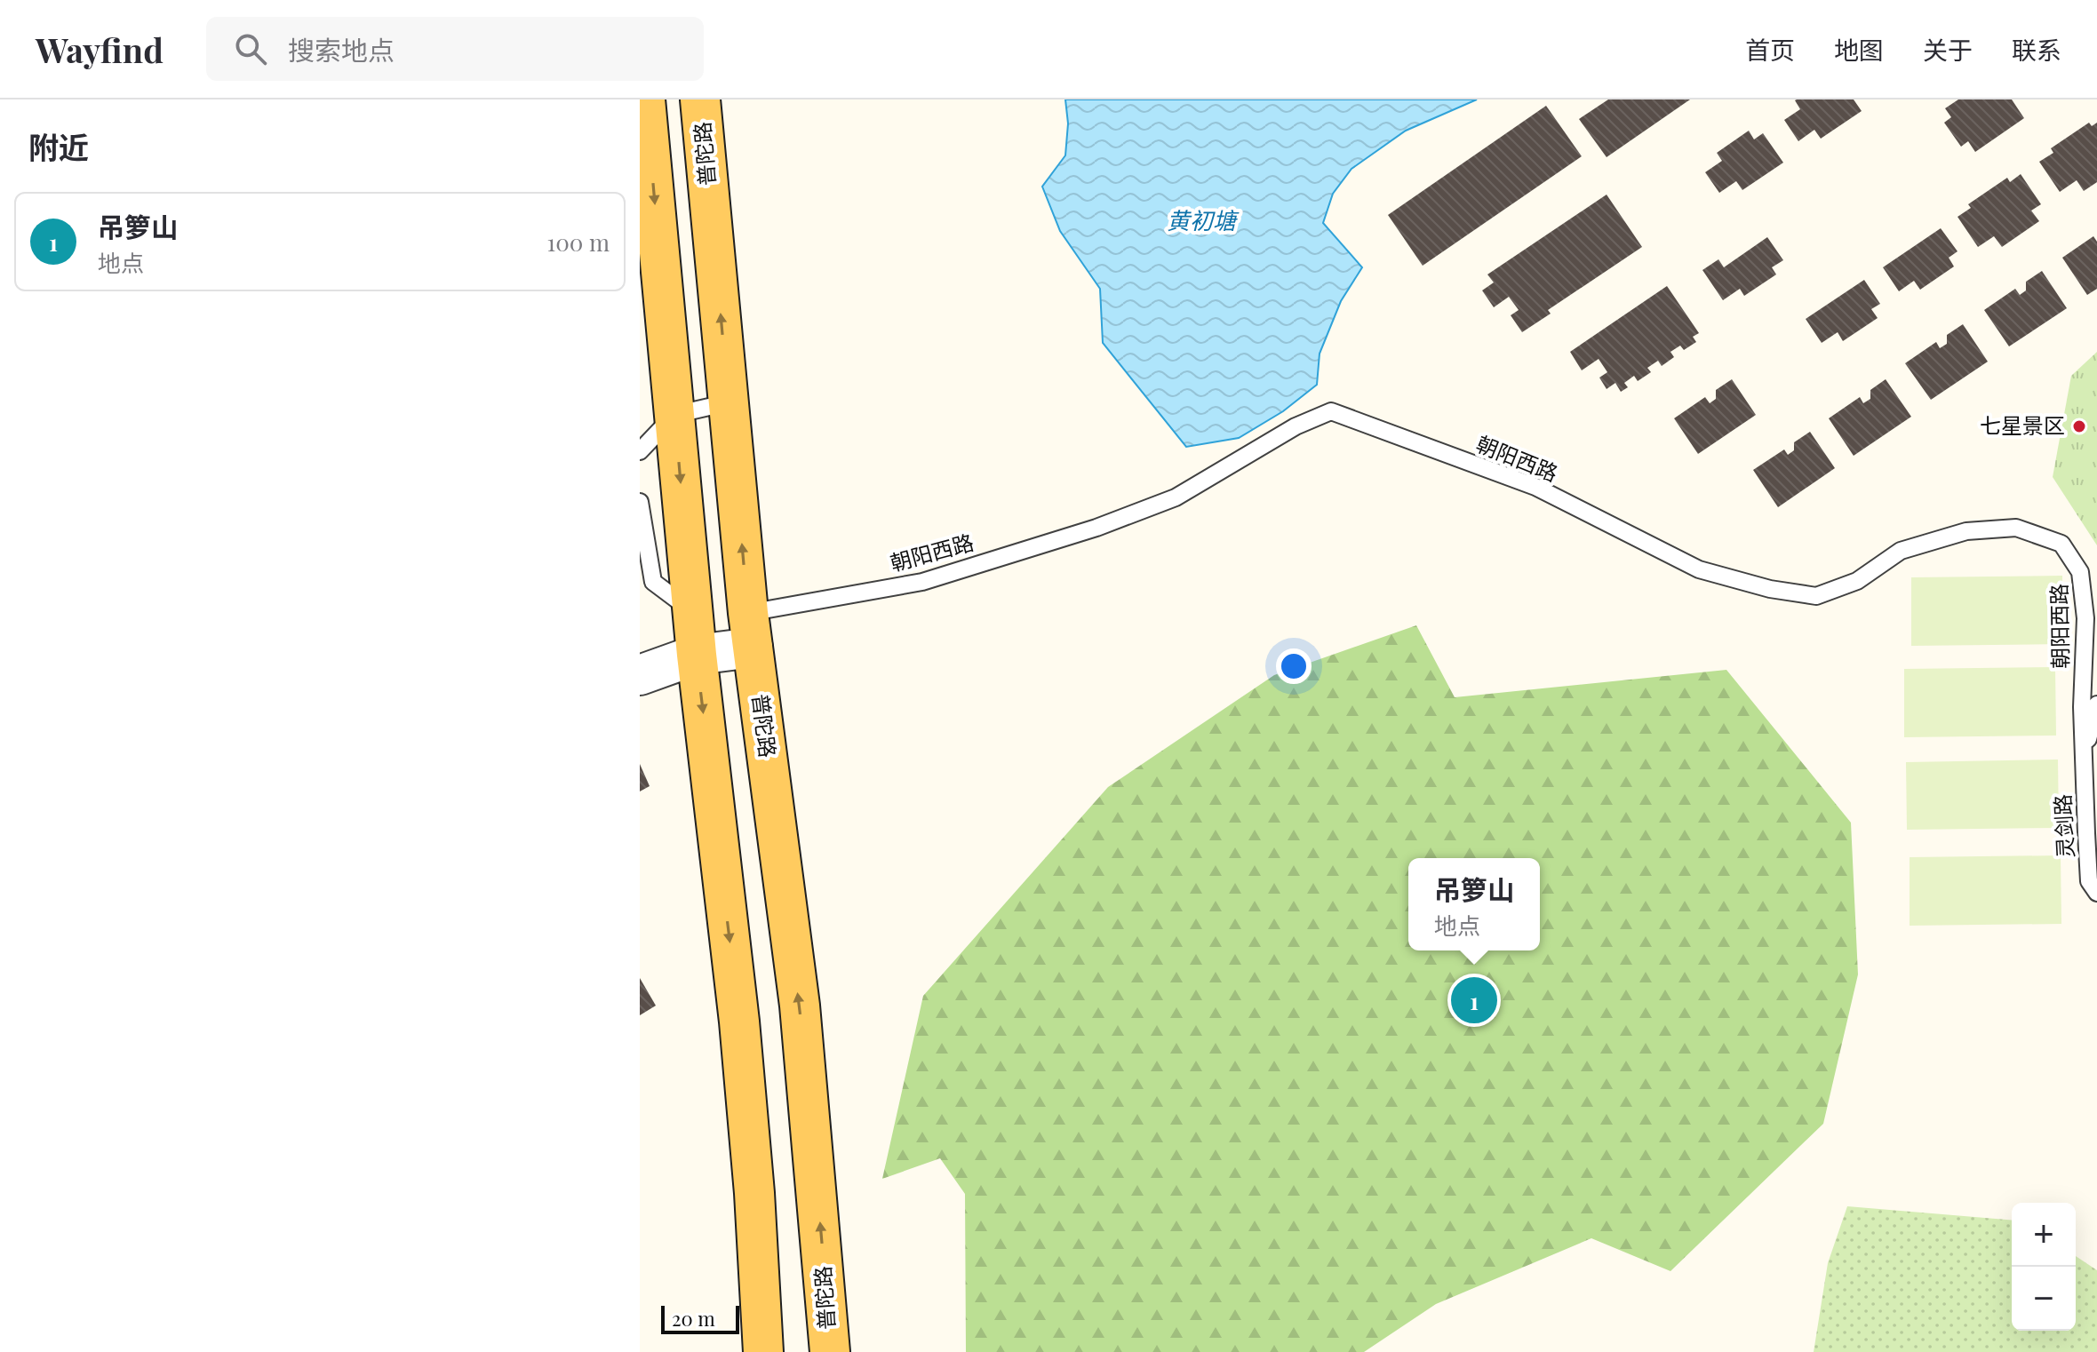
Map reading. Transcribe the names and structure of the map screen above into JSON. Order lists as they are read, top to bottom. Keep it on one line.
{"streets":{"main road":["普陀路"],"lane":["朝阳西路","灵剑路"]},"crossings":[["普陀路","朝阳西路"],["朝阳西路","灵剑路"]],"water":["黄初塘"],"places":["七星景区"],"scale_bar":"20 m","page":{"header":"Wayfind","search":"搜索地点","nav":["首页","地图","关于","联系"],"heading":"附近","list":[{"mark":"1","name":"吊箩山","note":"地点","value":"100 m"}],"popup":["吊箩山","地点"],"pins":"1","map_buttons":["+","−"],"scale":"20 m"}}
